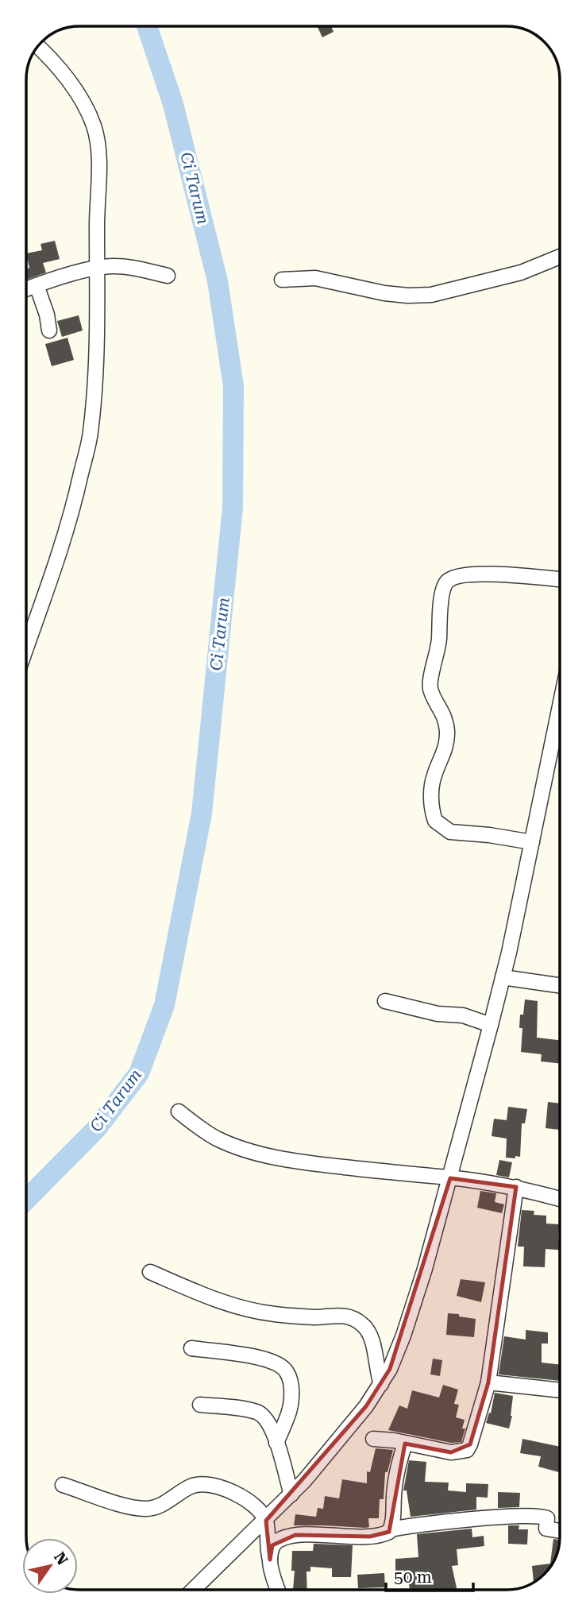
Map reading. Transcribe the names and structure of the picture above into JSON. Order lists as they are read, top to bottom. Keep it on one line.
{"water":["Ci Tarum"],"scale_bar":"50 m","north":"top right"}
